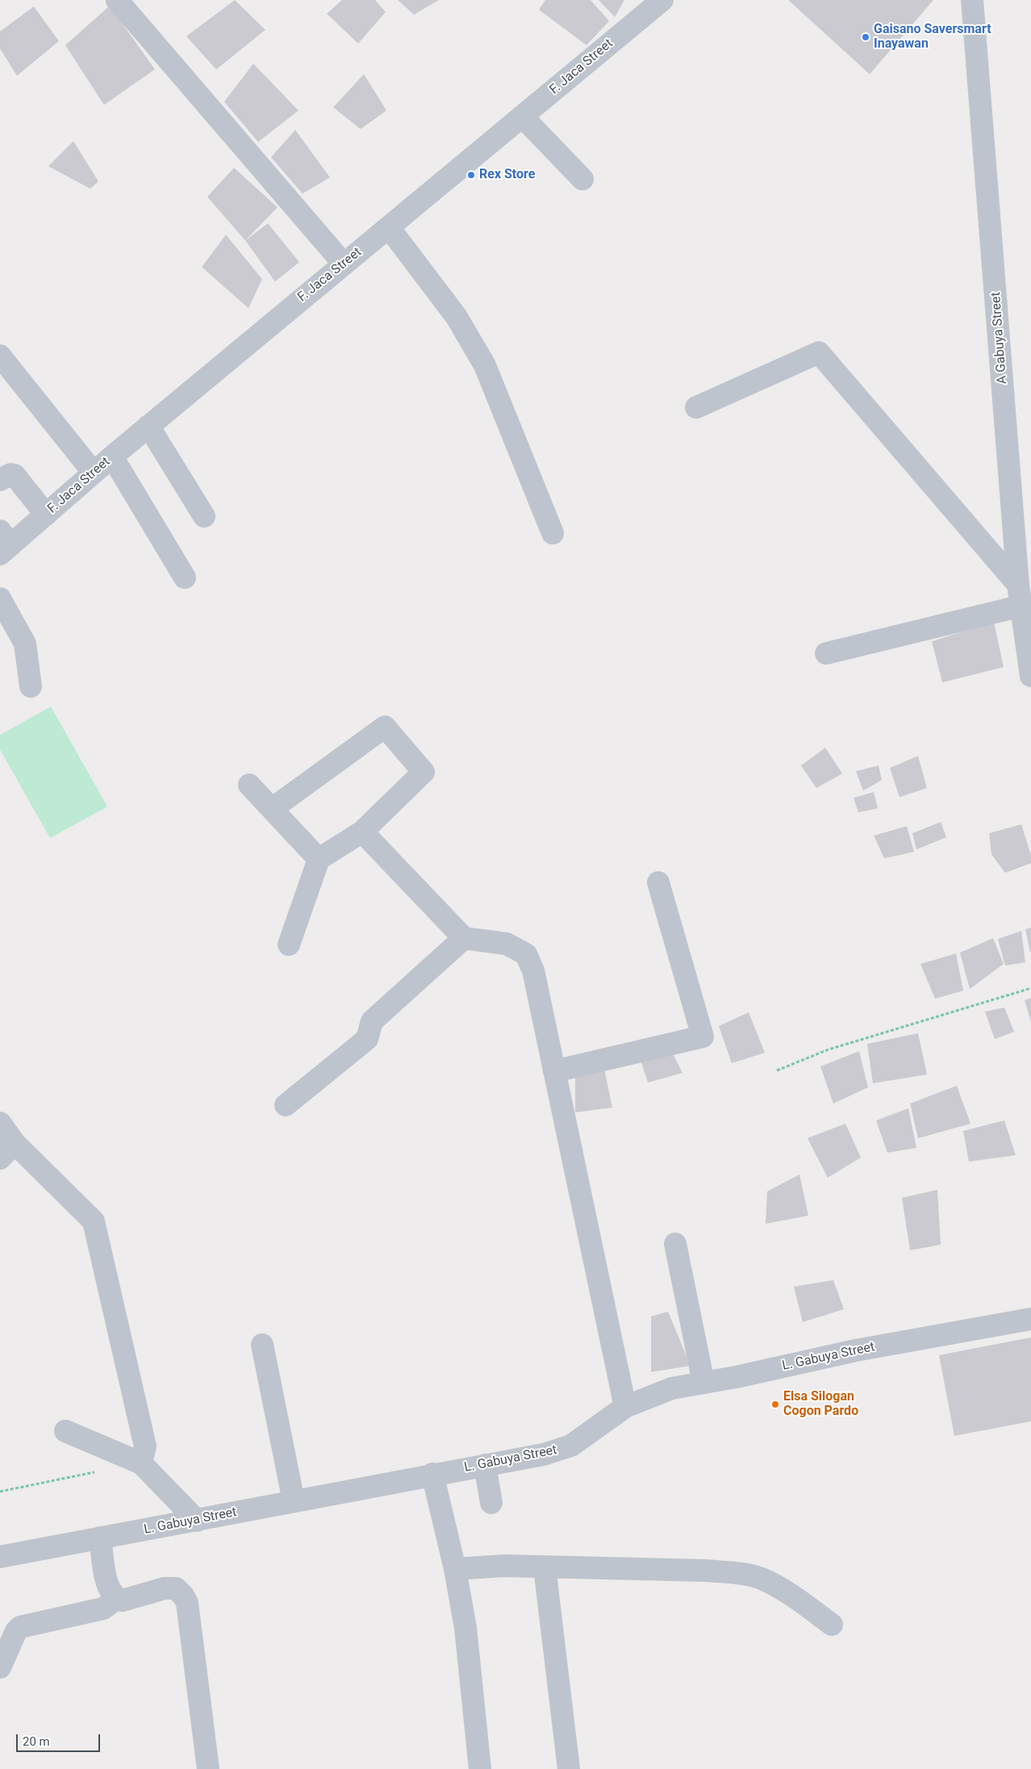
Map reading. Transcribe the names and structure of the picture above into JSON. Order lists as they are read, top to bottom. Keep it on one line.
{"streets":{"street":["F. Jaca Street","A Gabuya Street","L. Gabuya Street"]},"places":["Gaisano Saversmart Inayawan","Rex Store","Elsa Silogan Cogon Pardo"],"scale_bar":"20 m"}
